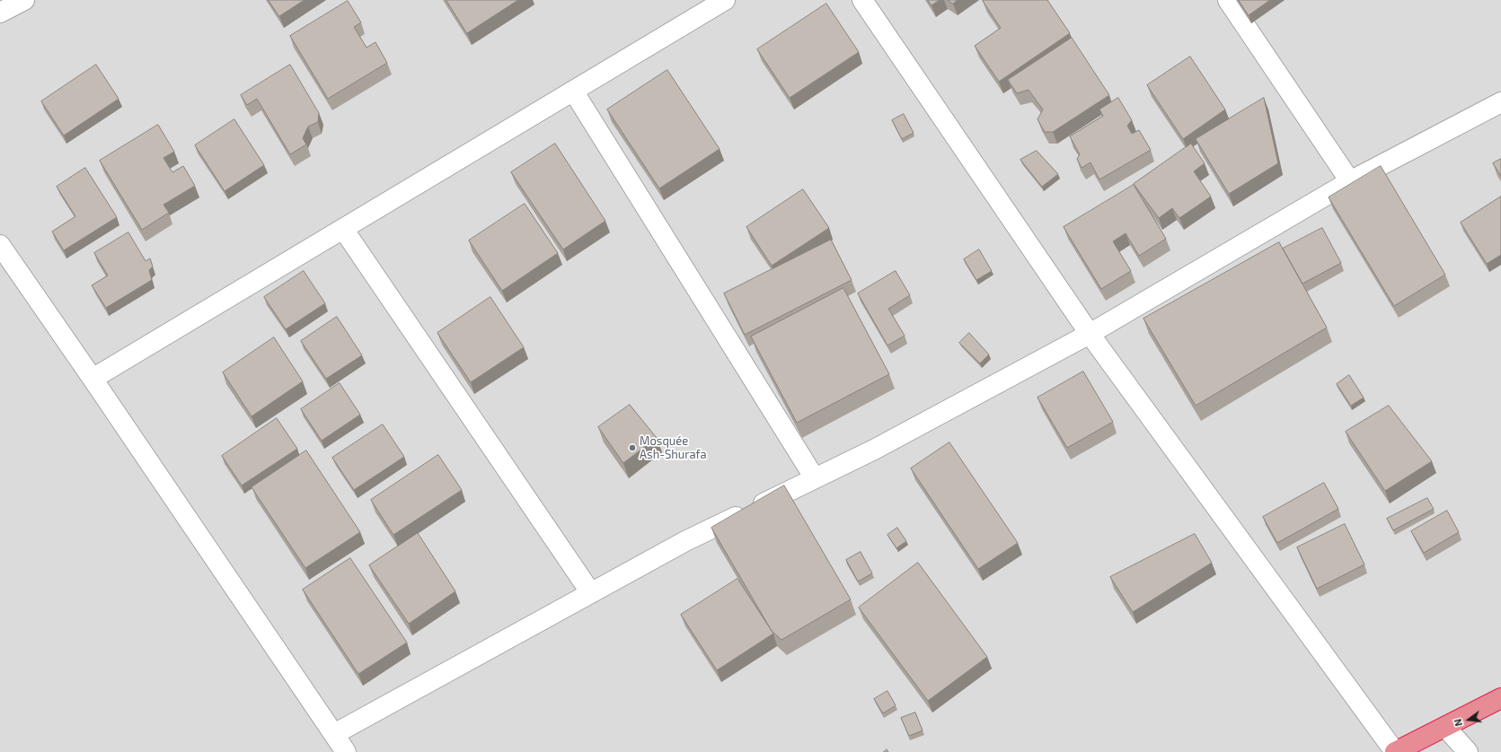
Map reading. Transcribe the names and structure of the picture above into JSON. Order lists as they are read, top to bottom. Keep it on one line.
{"places":["Mosquée Ash-Shurafa"],"north":"left"}
